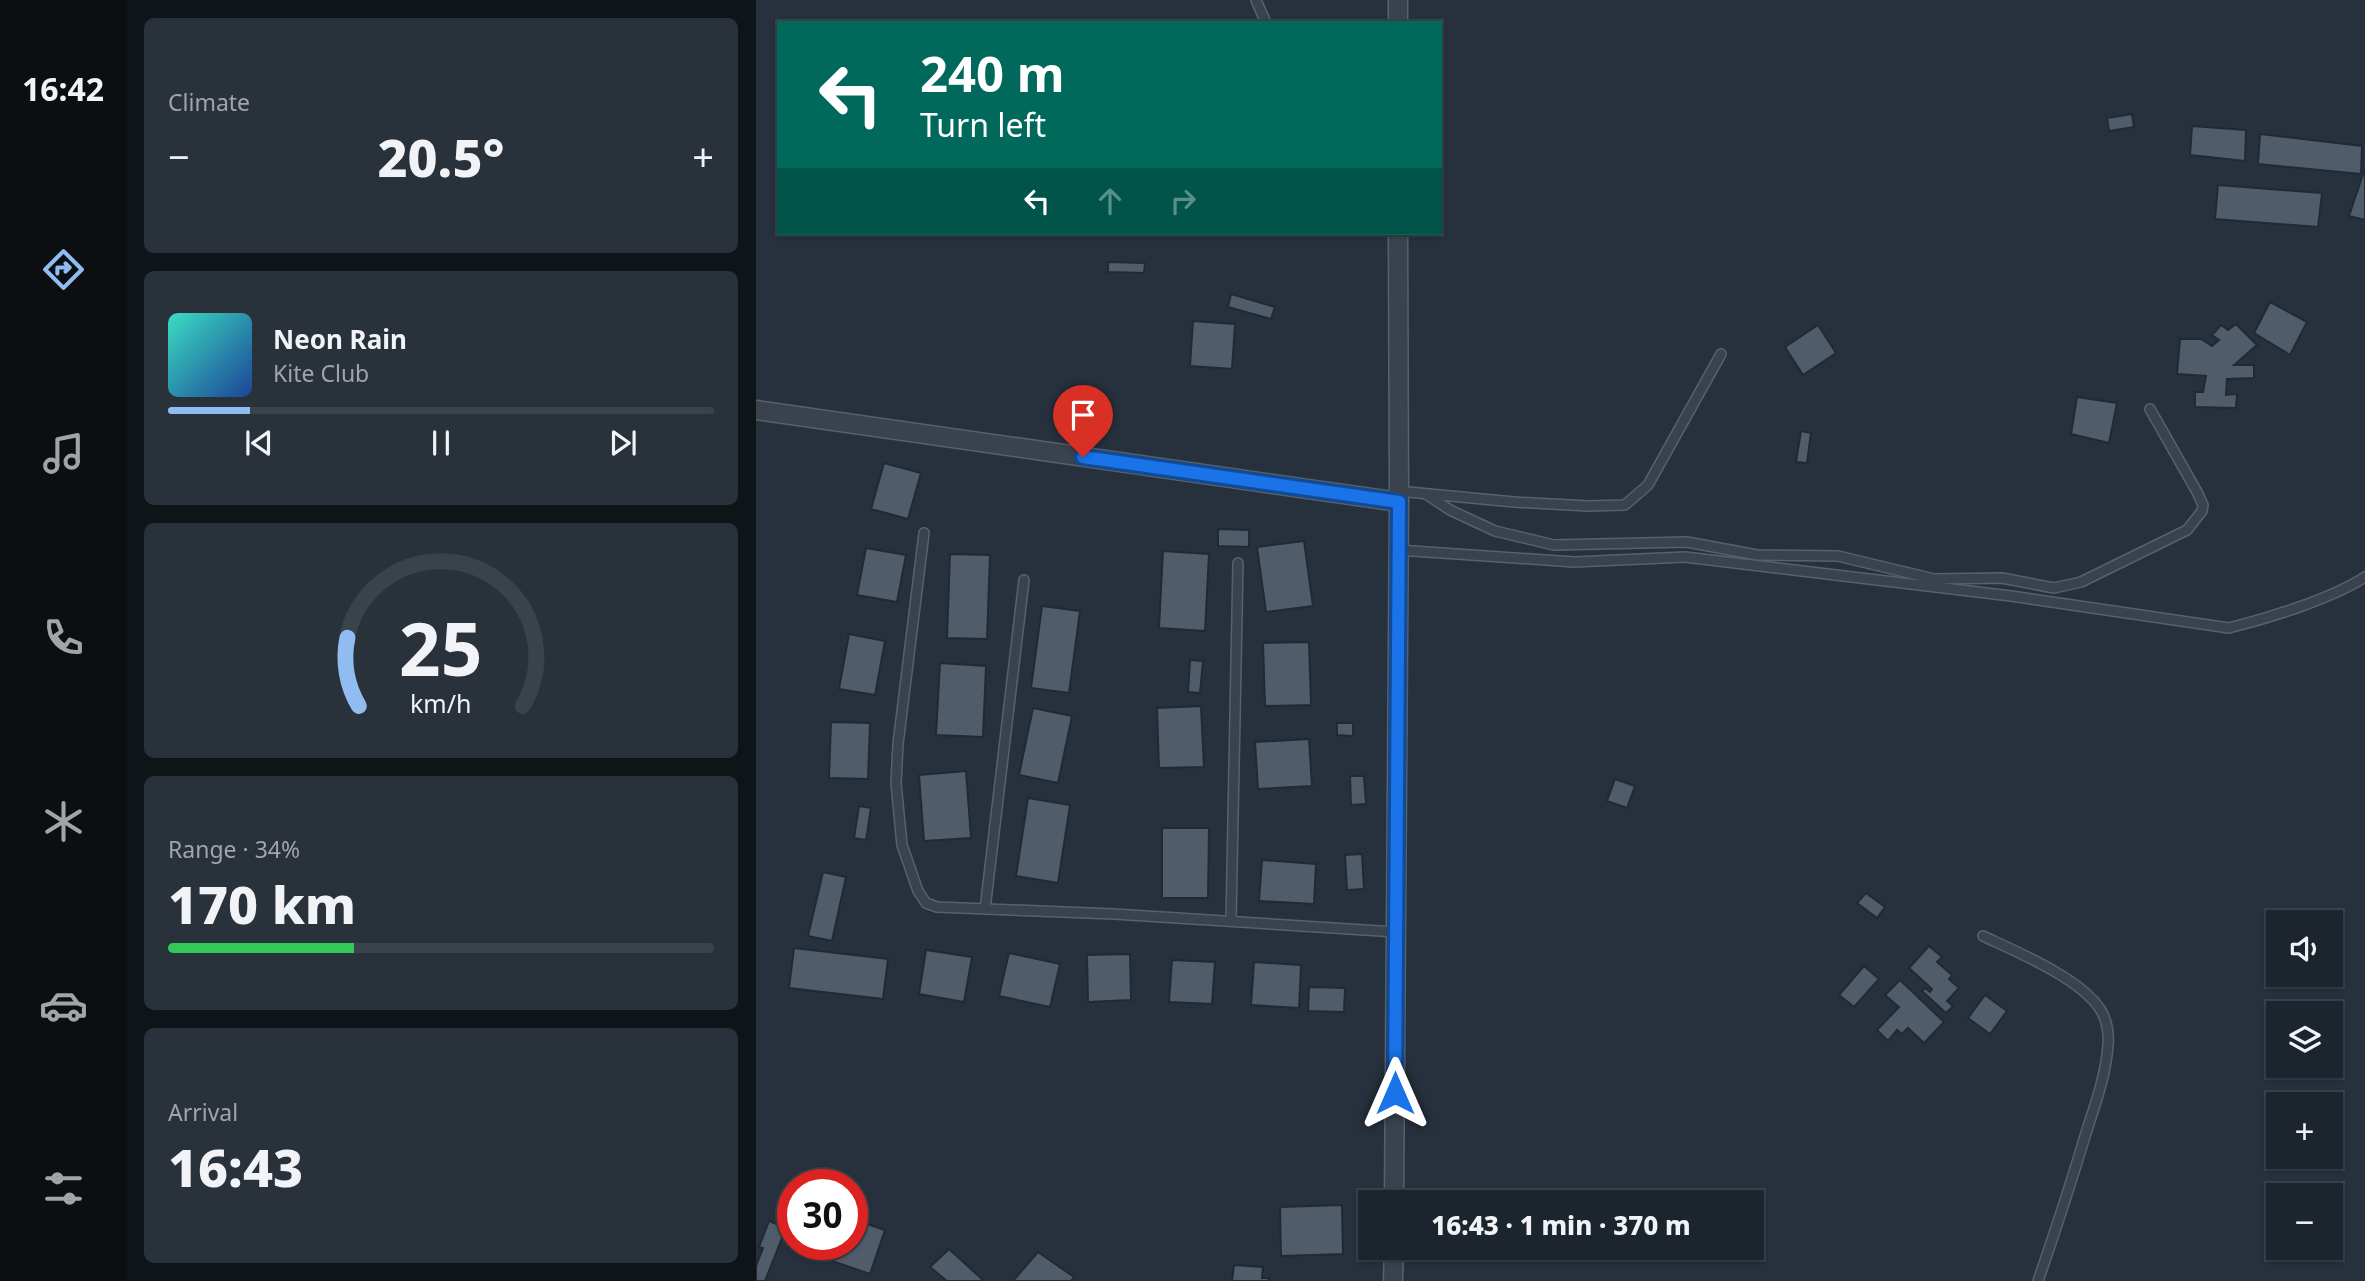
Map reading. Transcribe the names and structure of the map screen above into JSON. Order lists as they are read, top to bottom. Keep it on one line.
{"page":{"tabs":"16:42","tile":["Climate",["Range · 34%","170 km"],["Arrival","16:43"]],"turn":["240 m","Turn left"],"heat":["−","20.5°","+"],"song":["Neon Rain","Kite Club"],"map_buttons":["+","−"],"limit":"30","trip":"16:43 · 1 min · 370 m","gauge":["25","km/h"]}}
